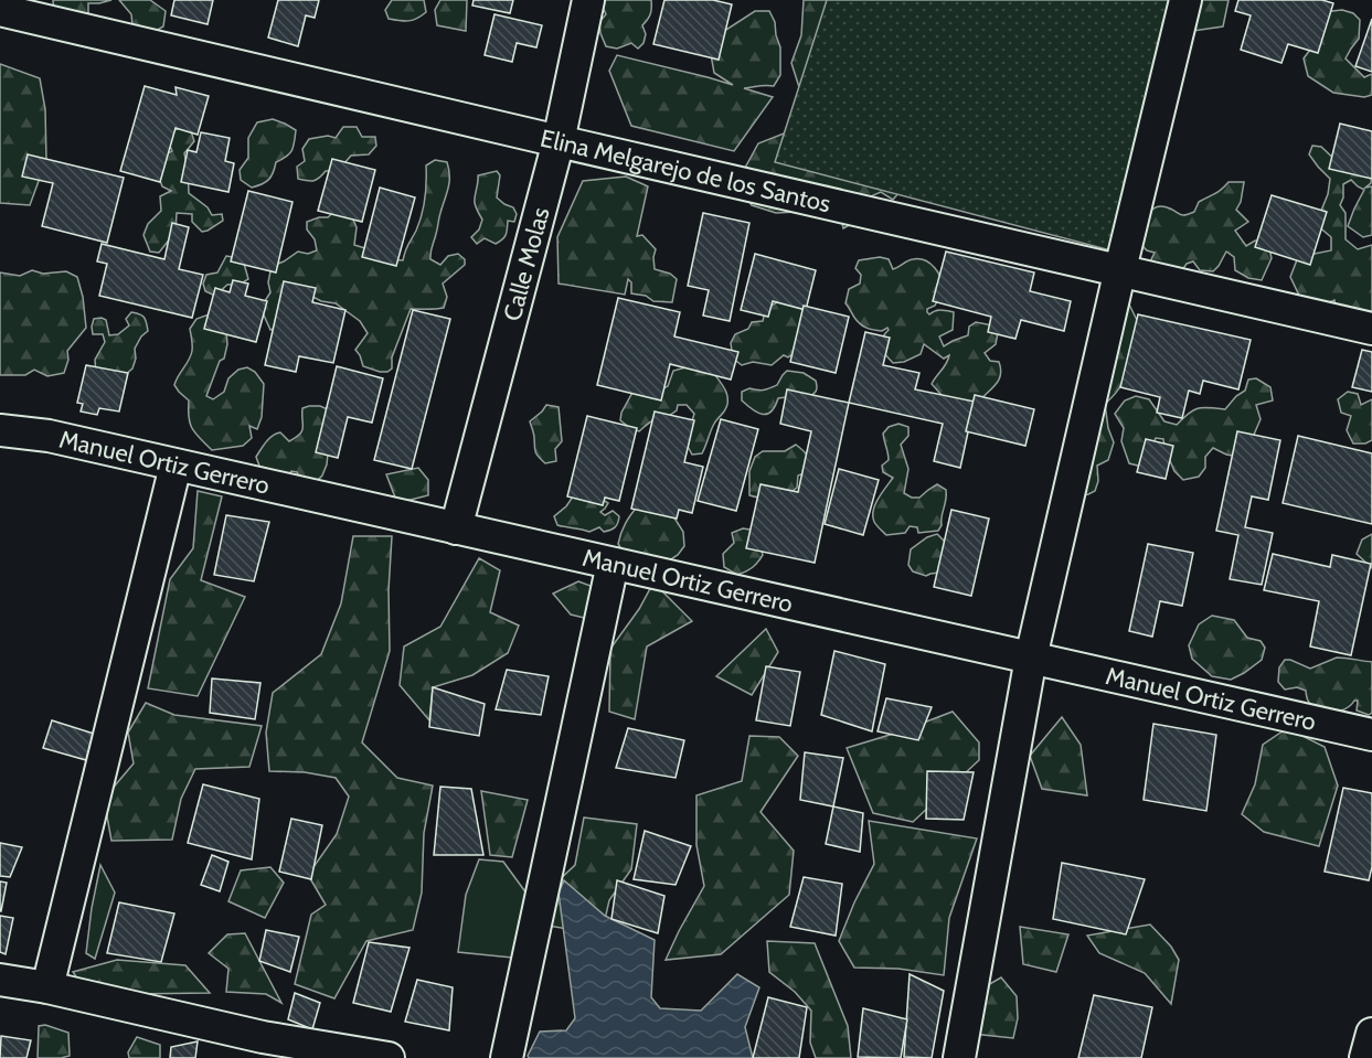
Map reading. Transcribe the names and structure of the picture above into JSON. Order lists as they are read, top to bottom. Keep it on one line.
{"streets":{"street":["Elina Melgarejo de los Santos","Calle Molas","Manuel Ortiz Gerrero"]},"crossings":[["Elina Melgarejo de los Santos","Calle Molas"],["Calle Molas","Manuel Ortiz Gerrero"]]}
